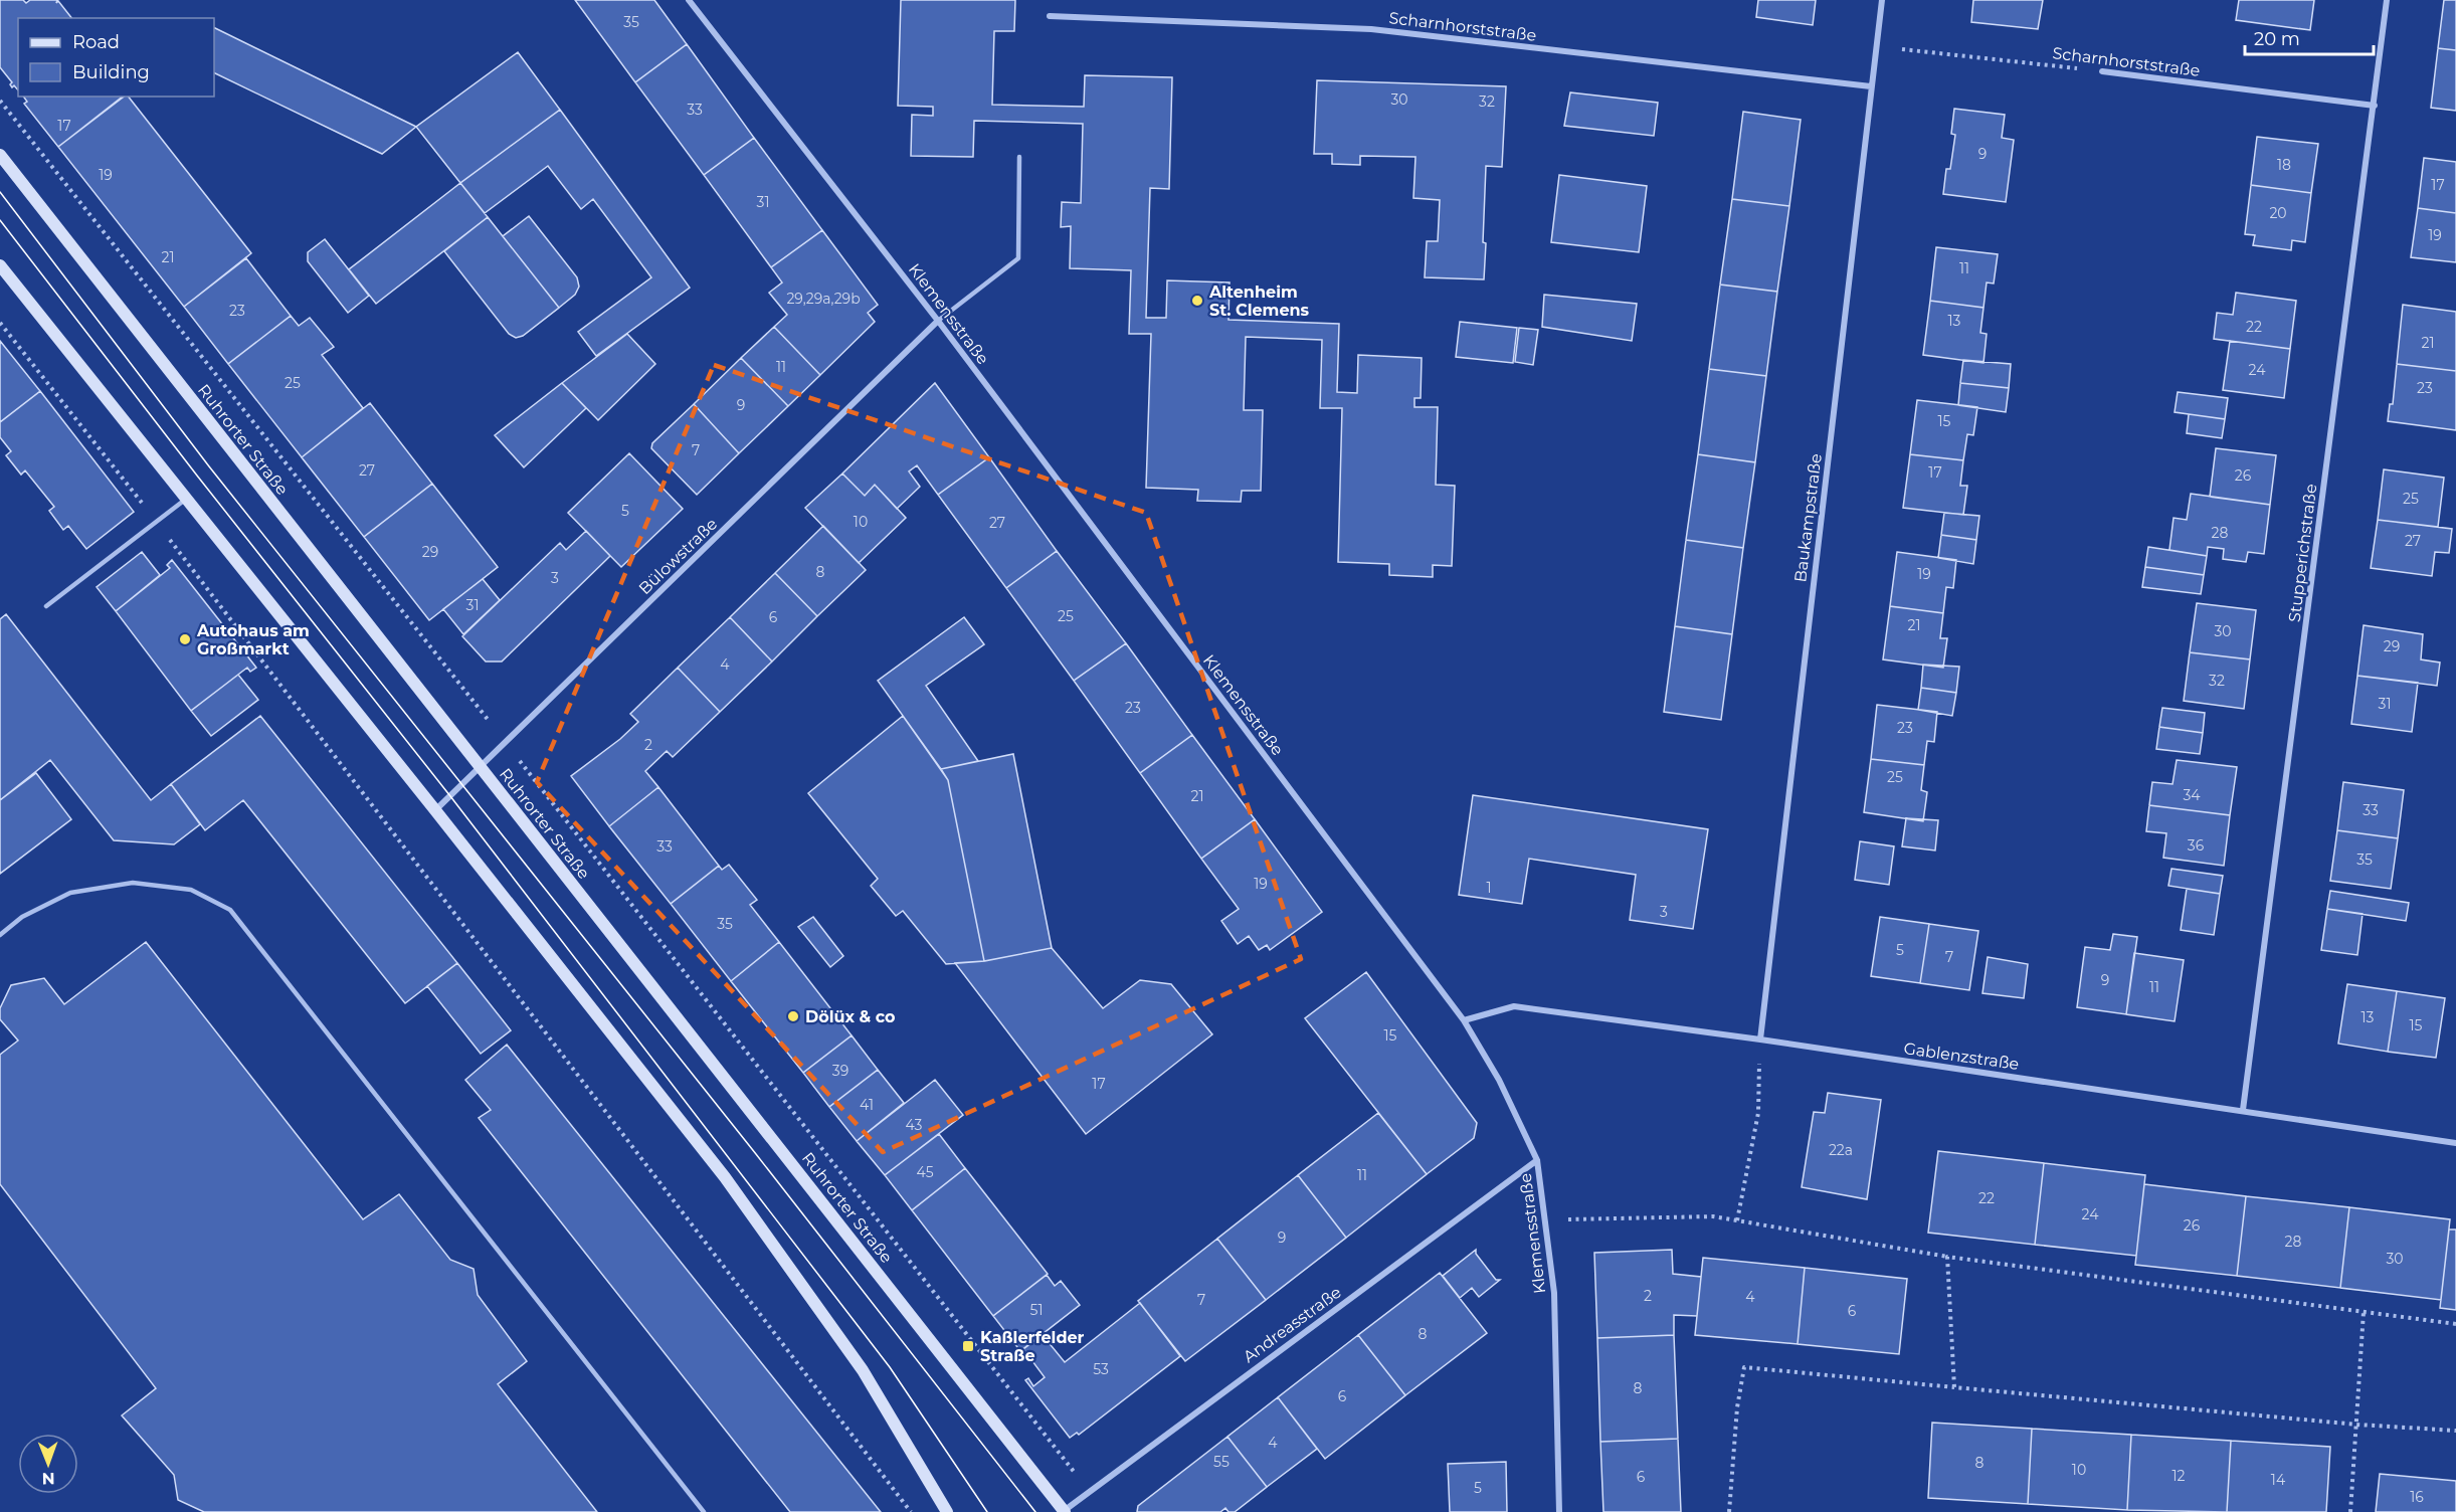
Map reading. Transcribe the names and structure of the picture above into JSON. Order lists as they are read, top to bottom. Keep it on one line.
{"streets":{"main road":["Ruhrorter Straße"],"street":["Scharnhorststraße","Klemensstraße","Baukampstraße","Stupperichstraße","Bülowstraße","Gablenzstraße","Andreasstraße"]},"crossings":[["Scharnhorststraße","Baukampstraße"],["Scharnhorststraße","Stupperichstraße"],["Klemensstraße","Bülowstraße"],["Klemensstraße","Gablenzstraße"],["Klemensstraße","Andreasstraße"],["Ruhrorter Straße","Bülowstraße"],["Ruhrorter Straße","Andreasstraße"],["Baukampstraße","Gablenzstraße"],["Stupperichstraße","Gablenzstraße"]],"places":{"other":["Altenheim St. Clemens","Autohaus am Großmarkt","Dölüx & co"],"transit":["Kaßlerfelder Straße"]},"house_numbers":["35","30","32","33","17","9","18","19","17","31","20","19","21","11","29,29a,29b","23","13","22","21","11","24","25","23","9","15","7","27","17","26","25","5","10","27","28","27","29","8","19","3","31","25","6","21","30","29","4","32","31","23","23","2","25","34","21","33","36","33","35","19","1","3","35","5","7","9","11","13","15","15","39","17","41","43","22a","45","11","22","24","26","9","28","30","2","4","7","51","6","8","53","8","6","4","55","8","10","12","6","14","5","16"],"legend":["Road","Building"],"scale_bar":"20 m","north":"bottom"}
